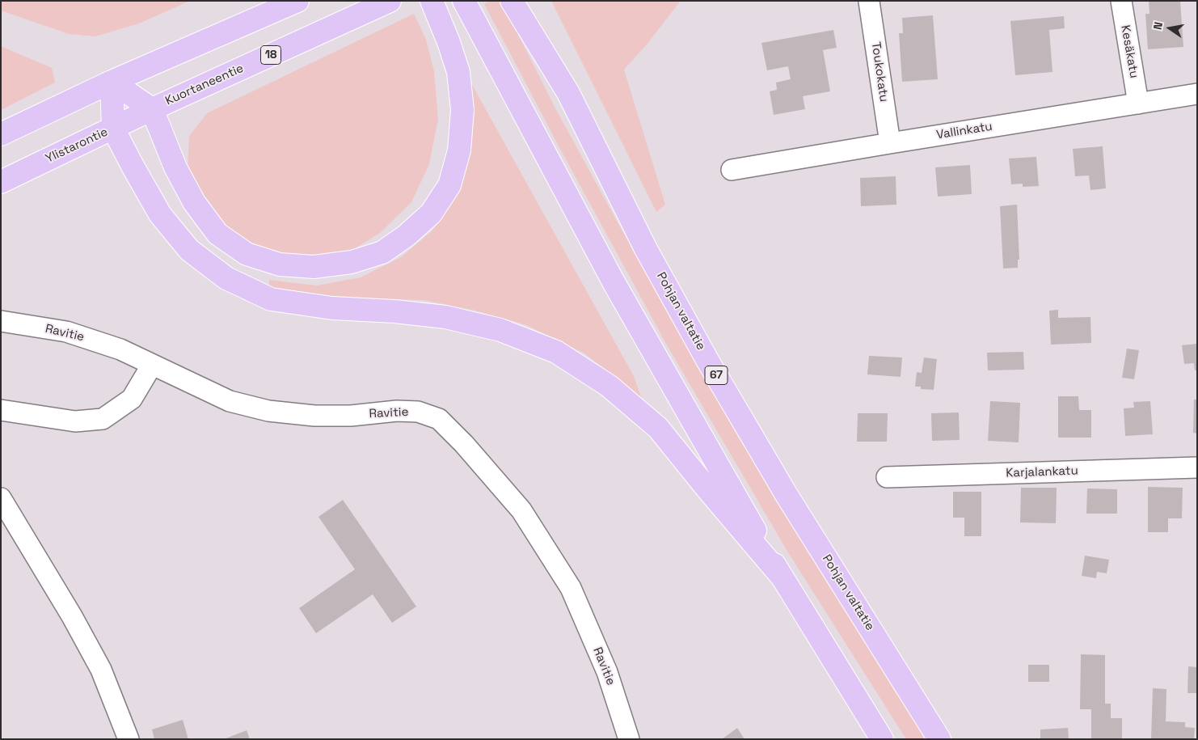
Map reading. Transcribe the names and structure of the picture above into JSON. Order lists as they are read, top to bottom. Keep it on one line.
{"streets":{"highway":["18","Kuortaneentie","Ylistarontie","Pohjan valtatie","67"],"street":["Kesäkatu","Toukokatu","Vallinkatu","Ravitie","Karjalankatu"]},"crossings":[["Kesäkatu","Vallinkatu"],["Toukokatu","Vallinkatu"],["Kuortaneentie","Ylistarontie"]],"north":"left"}
